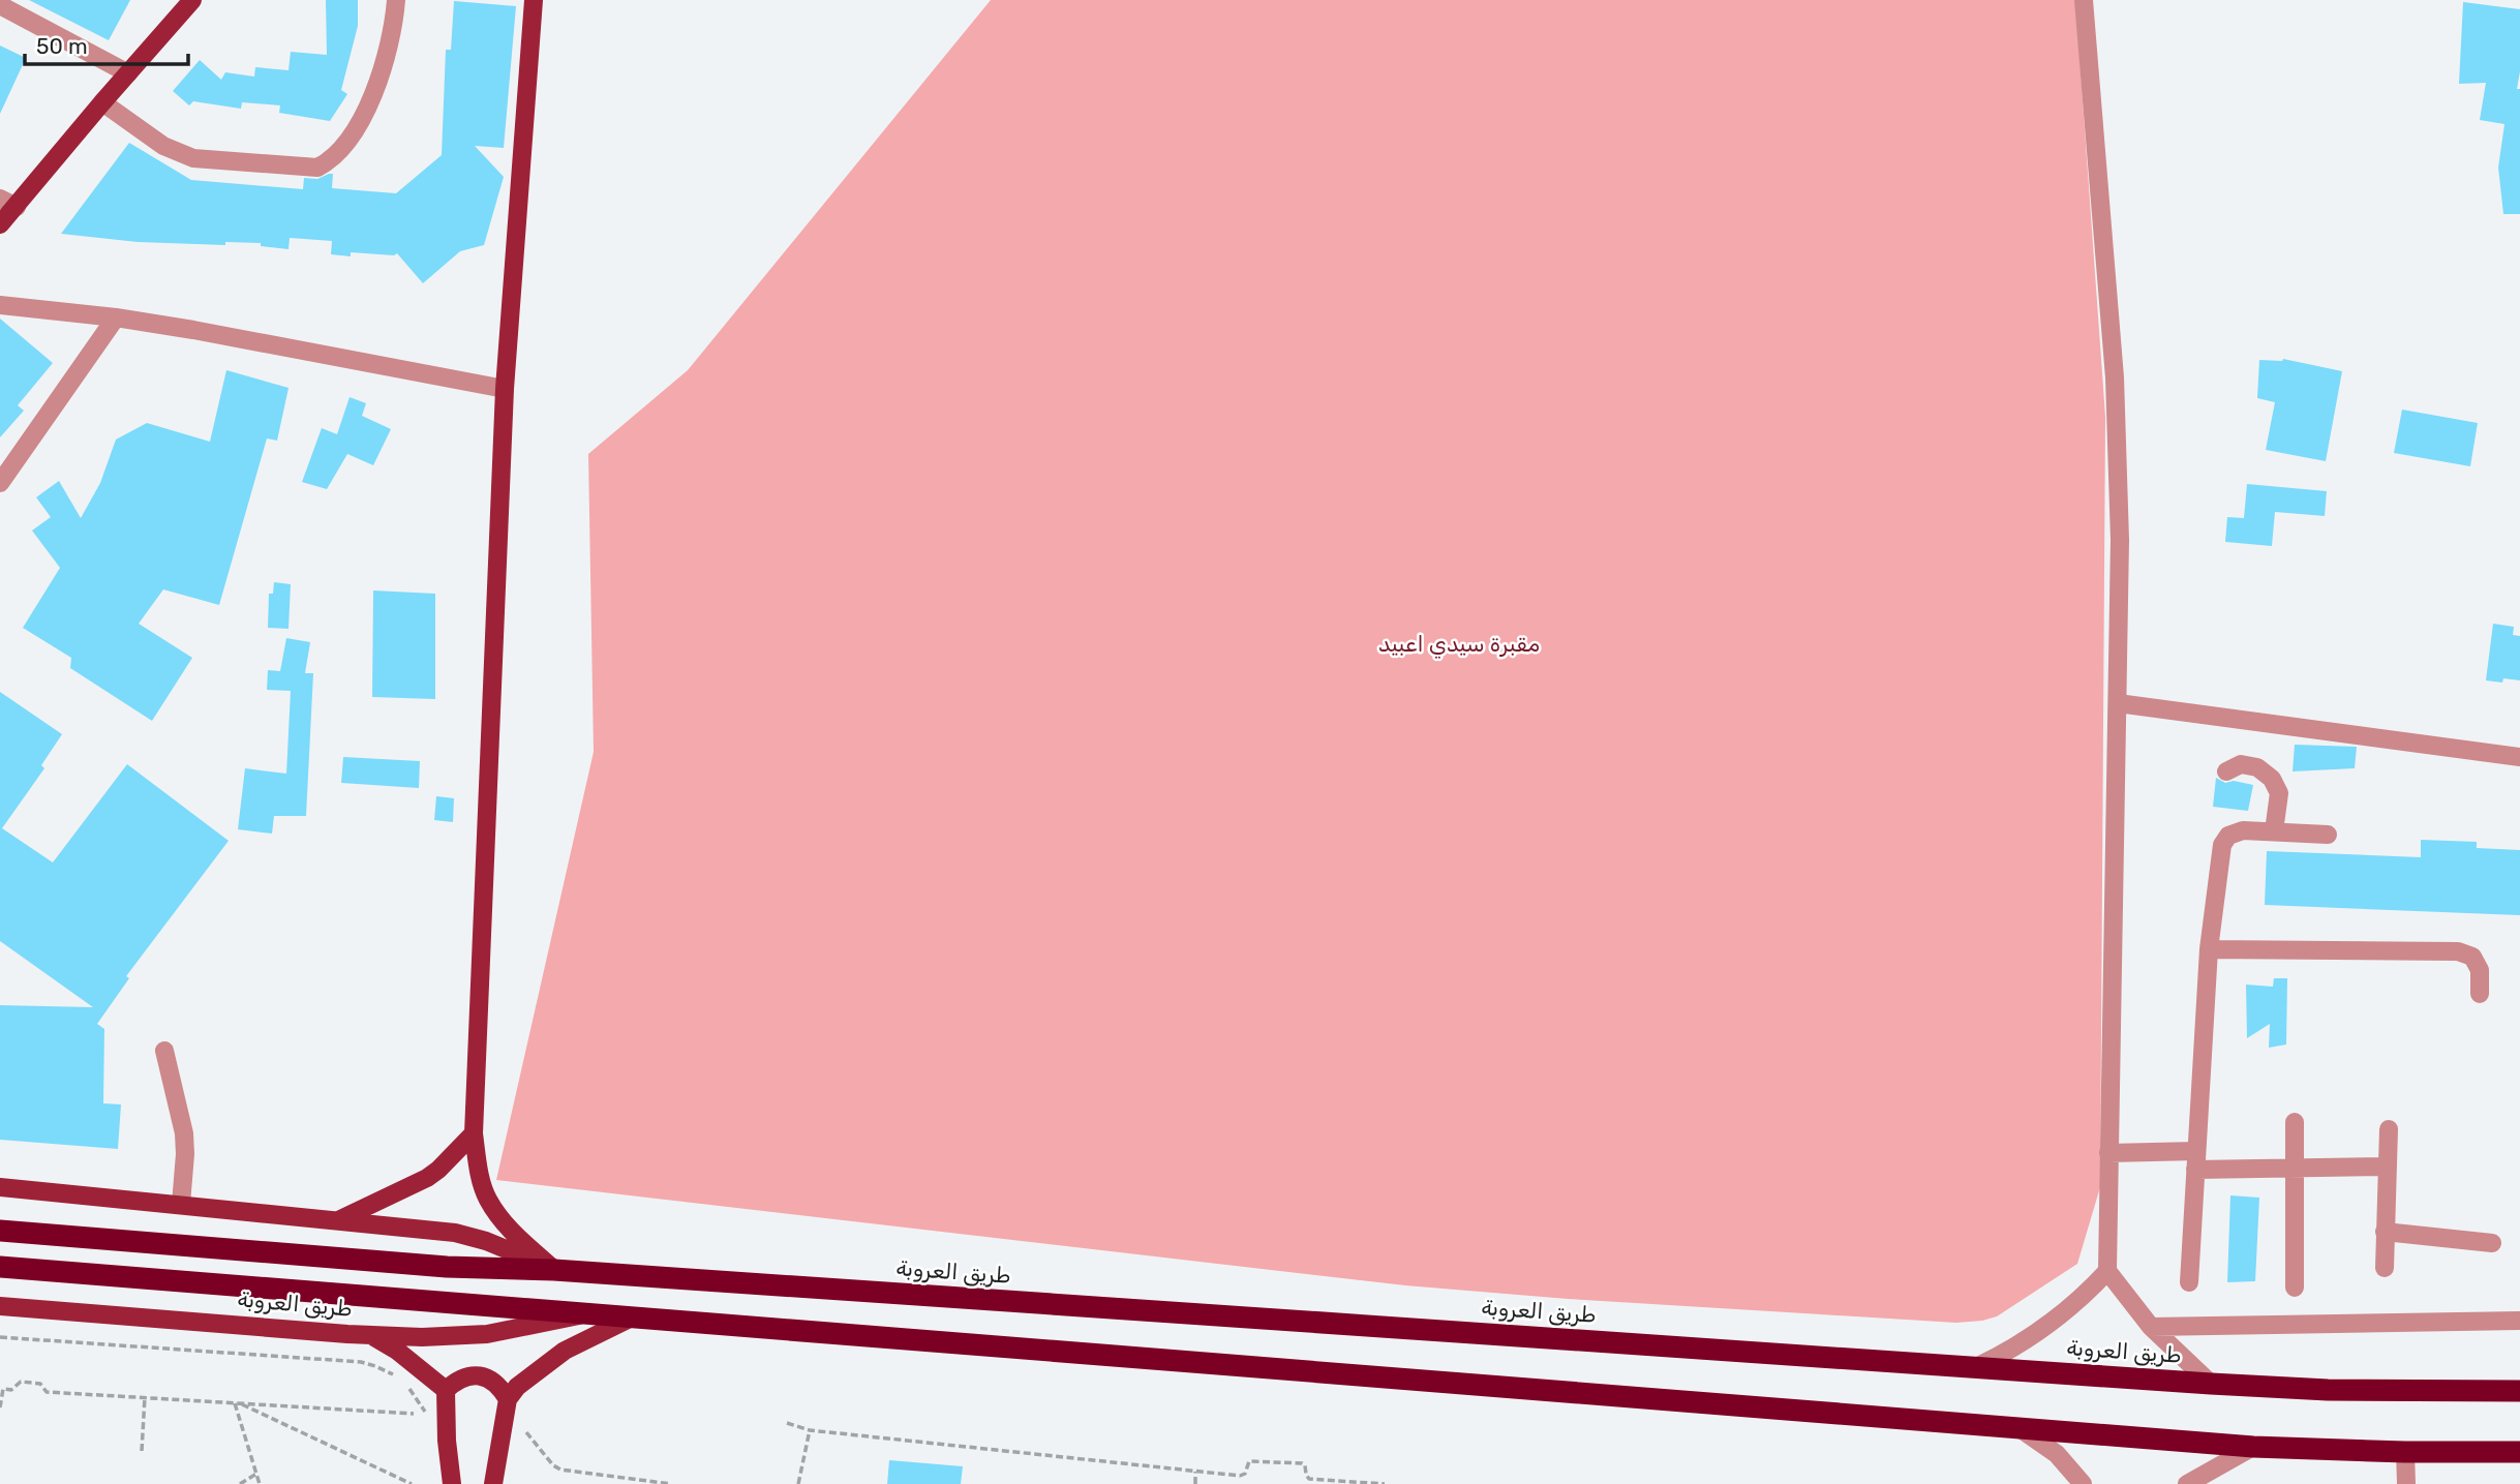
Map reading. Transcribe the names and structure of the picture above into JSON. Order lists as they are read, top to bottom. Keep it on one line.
{"streets":{"highway":["طريق العروبة"]},"parks":["مقبرة سيدي اعبيد"],"scale_bar":"50 m"}
